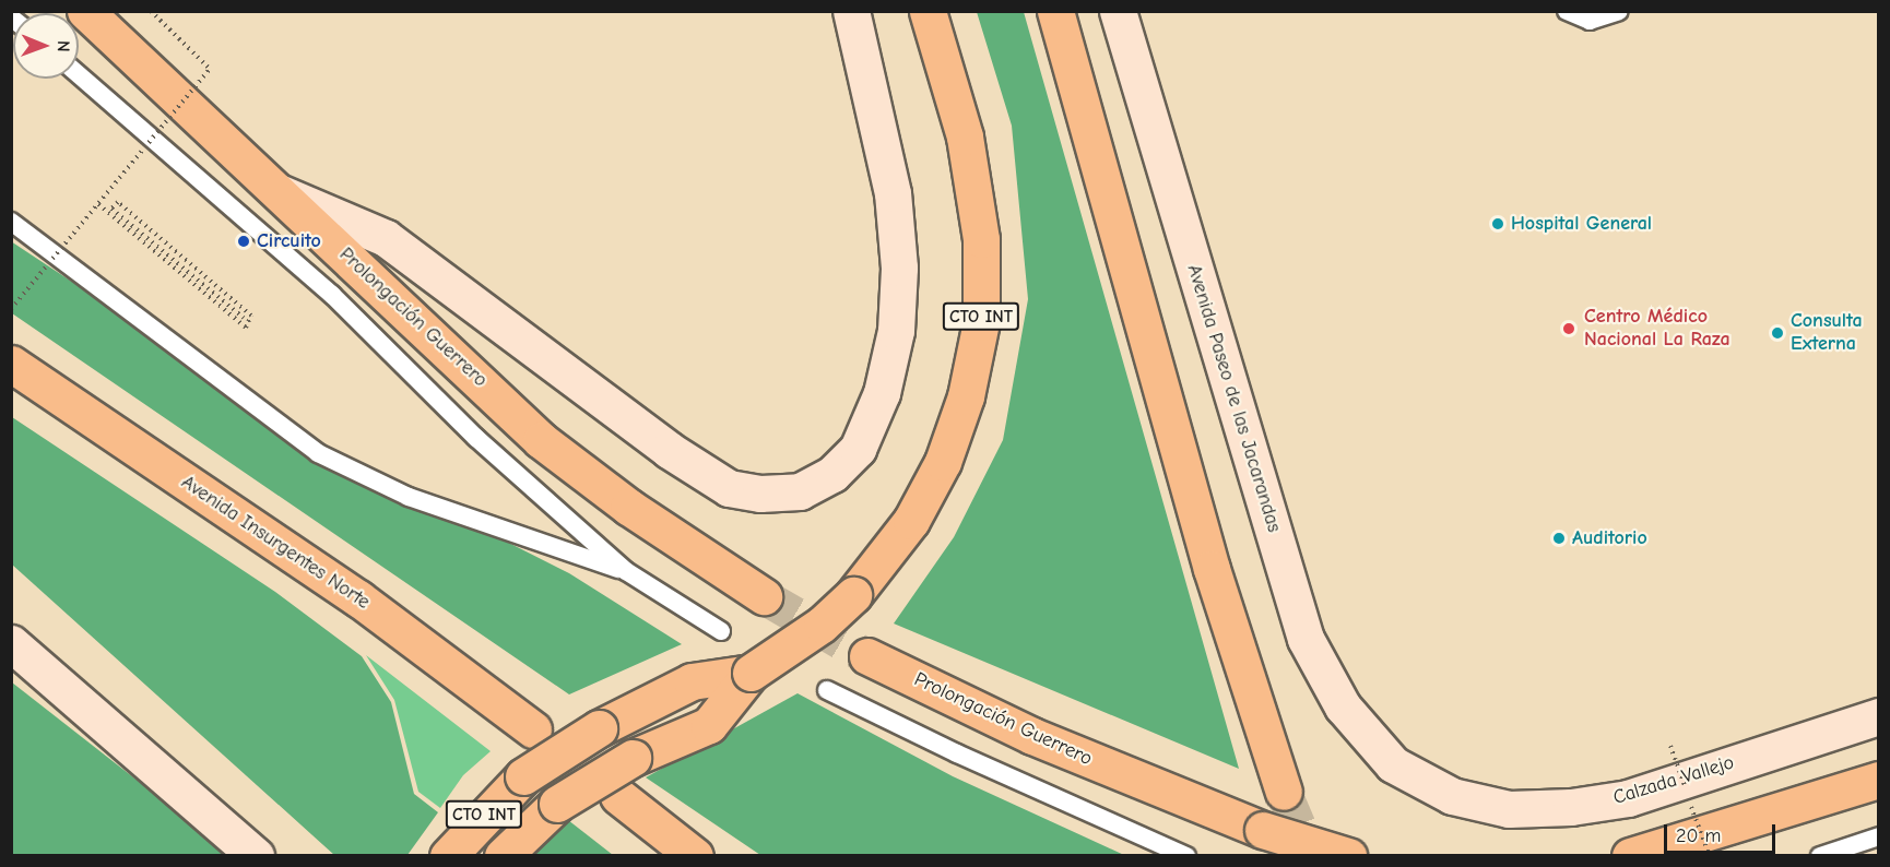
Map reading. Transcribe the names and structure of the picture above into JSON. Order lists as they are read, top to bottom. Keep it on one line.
{"streets":{"main road":["CTO INT","Prolongación Guerrero","Avenida Paseo de las Jacarandas","Avenida Insurgentes Norte","Calzada Vallejo"]},"crossings":[["Avenida Paseo de las Jacarandas","Calzada Vallejo"]],"places":["Hospital General","Circuito","Centro Médico Nacional La Raza","Consulta Externa","Auditorio"],"scale_bar":"20 m","north":"right"}
